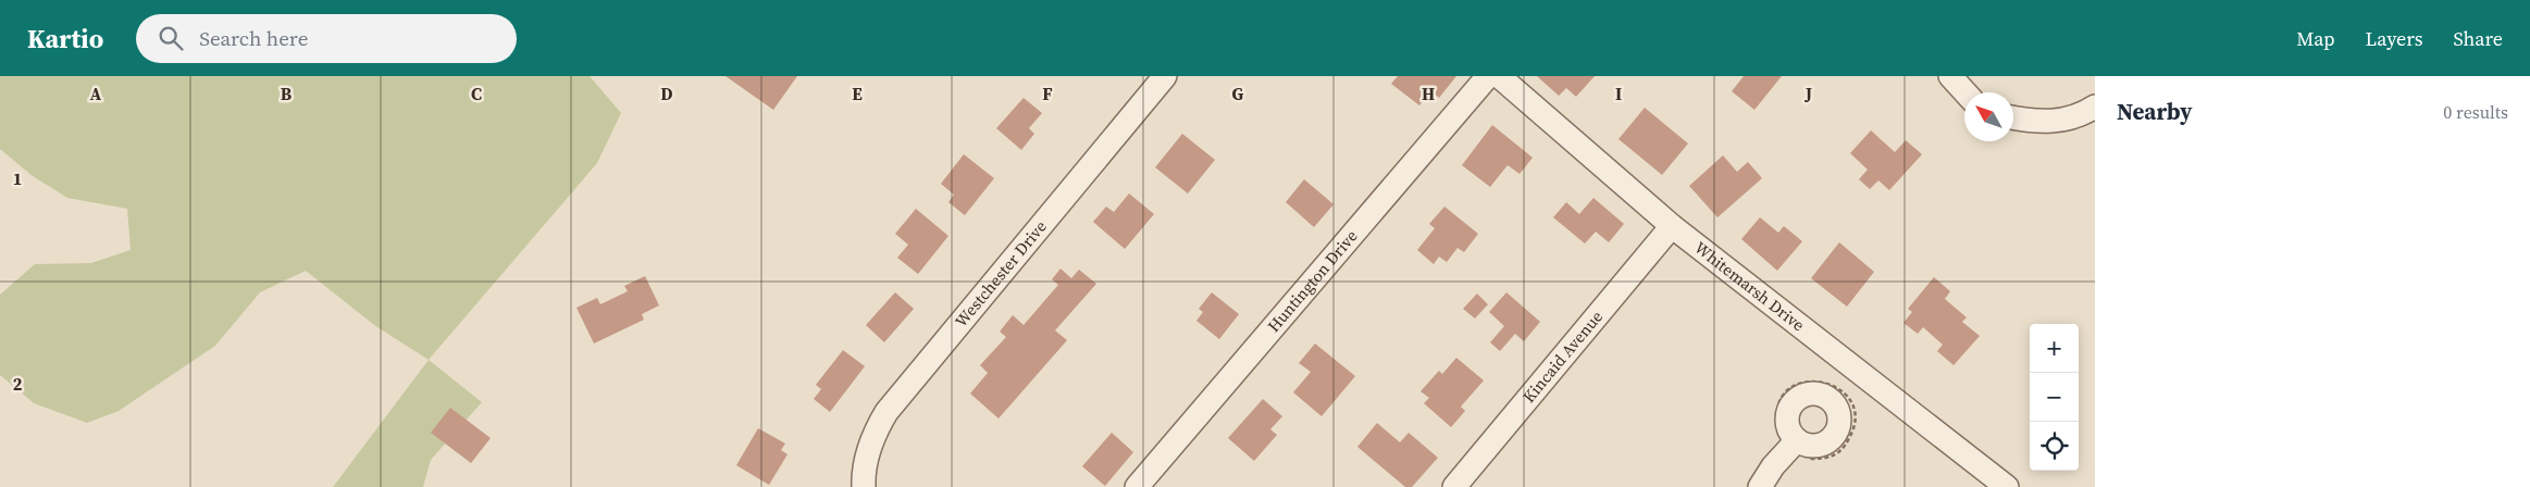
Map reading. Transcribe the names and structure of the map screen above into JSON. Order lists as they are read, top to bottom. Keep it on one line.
{"streets":{"street":["Westchester Drive","Huntington Drive","Whitemarsh Drive","Kincaid Avenue"]},"crossings":[["Whitemarsh Drive","Kincaid Avenue"]],"north":"top left","page":{"header":"Kartio","search":"Search here","nav":["Map","Layers","Share"],"heading":["Nearby","0 results"],"map_buttons":["+","−"]},"grid":{"columns":["A","B","C","D","E","F","G","H","I","J"],"rows":["1","2"]}}
